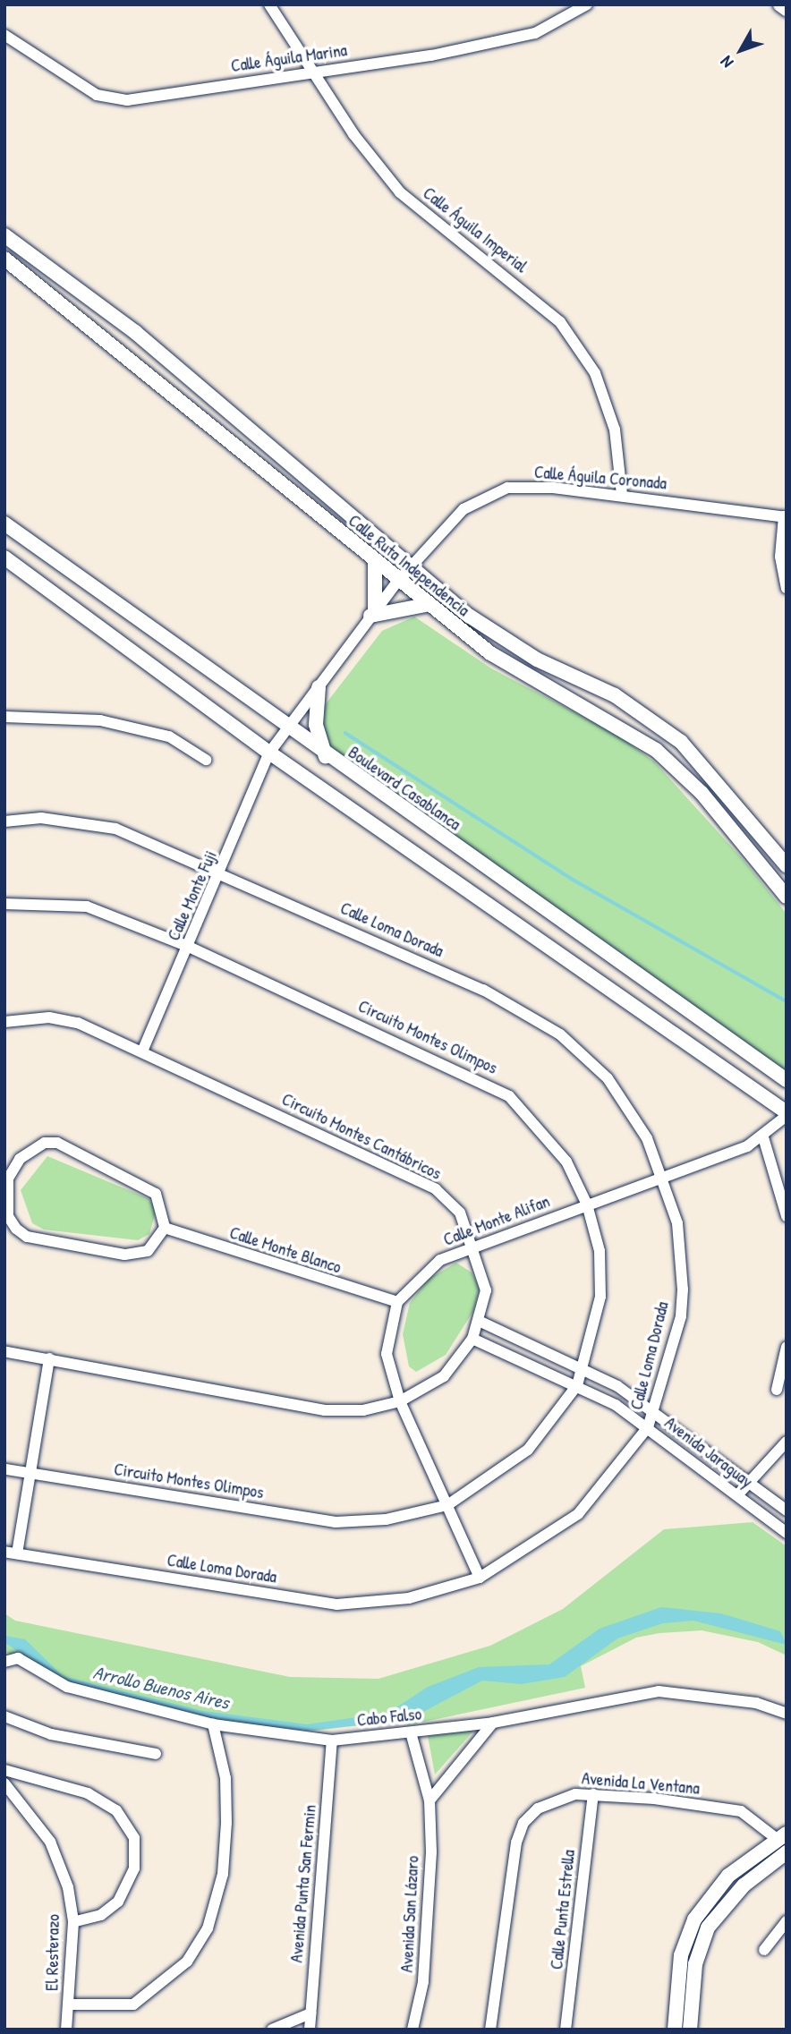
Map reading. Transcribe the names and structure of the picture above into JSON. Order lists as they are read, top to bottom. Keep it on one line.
{"streets":{"main road":["Calle Ruta Independencia","Boulevard Casablanca"],"street":["Calle Águila Marina","Calle Águila Imperial","Calle Águila Coronada","Calle Monte Fuji","Calle Loma Dorada","Circuito Montes Olimpos","Circuito Montes Cantábricos","Calle Monte Alifan","Calle Monte Blanco","Avenida Jaraguay","Cabo Falso","Avenida La Ventana","Avenida Punta San Fermin","Calle Punta Estrella","Avenida San Lázaro","El Resterazo"]},"crossings":[["Calle Águila Marina","Calle Águila Imperial"],["Calle Águila Imperial","Calle Águila Coronada"],["Calle Águila Coronada","Calle Ruta Independencia"],["Calle Águila Coronada","Boulevard Casablanca"],["Calle Águila Coronada","Calle Monte Fuji"],["Calle Monte Fuji","Calle Loma Dorada"],["Calle Monte Fuji","Circuito Montes Olimpos"],["Calle Monte Fuji","Circuito Montes Cantábricos"],["Calle Loma Dorada","Calle Monte Alifan"],["Calle Loma Dorada","Avenida Jaraguay"],["Circuito Montes Olimpos","Calle Monte Alifan"],["Circuito Montes Olimpos","Avenida Jaraguay"],["Circuito Montes Cantábricos","Calle Monte Alifan"],["Circuito Montes Cantábricos","Avenida Jaraguay"],["Calle Monte Alifan","Calle Monte Blanco"],["Cabo Falso","Avenida Punta San Fermin"],["Cabo Falso","Avenida San Lázaro"],["Avenida La Ventana","Calle Punta Estrella"]],"water":["Arrollo Buenos Aires"],"north":"bottom left"}
